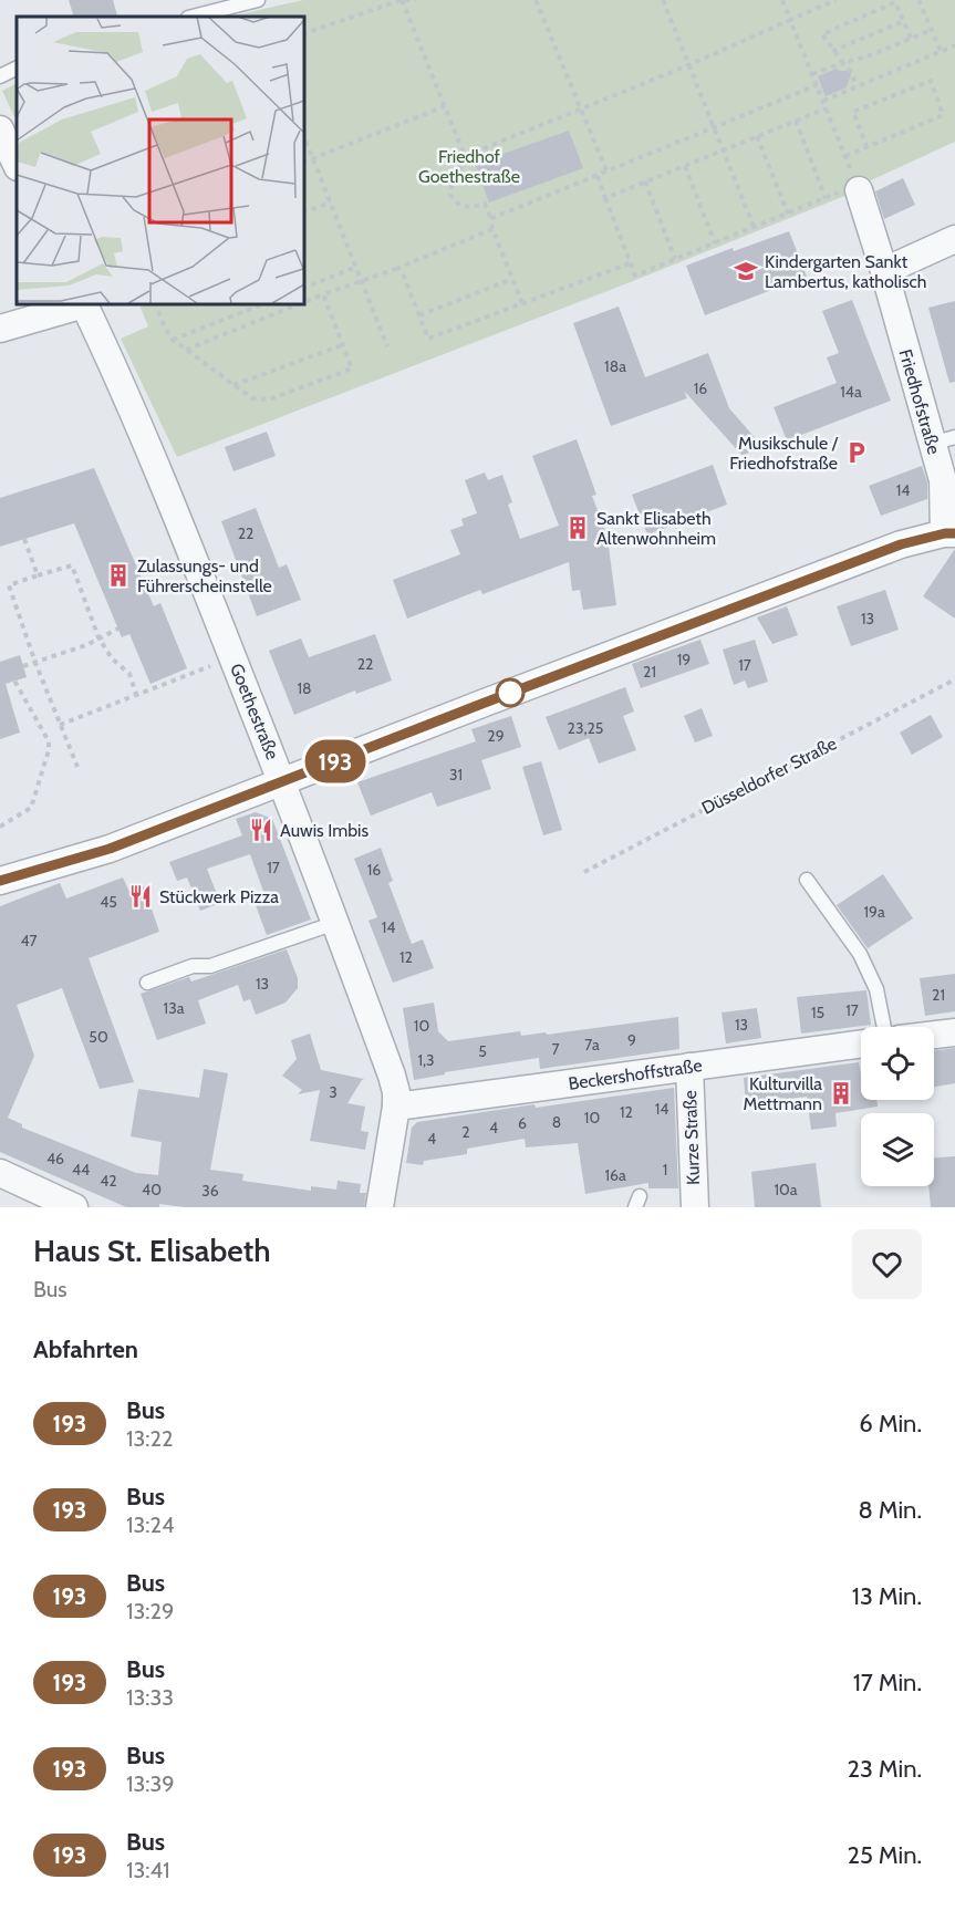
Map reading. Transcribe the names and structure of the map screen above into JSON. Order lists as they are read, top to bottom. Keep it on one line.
{"streets":{"street":["Friedhofstraße","Goethestraße","Beckershoffstraße","Kurze Straße"],"path":["Düsseldorfer Straße"]},"crossings":[["Goethestraße","Beckershoffstraße"],["Beckershoffstraße","Kurze Straße"]],"parks":["Friedhof Goethestraße"],"places":{"school or university":["Kindergarten Sankt Lambertus, katholisch"],"parking":["Musikschule / Friedhofstraße"],"building":["Sankt Elisabeth Altenwohnheim","Zulassungs- und Führerscheinstelle","Kulturvilla Mettmann"],"restaurant":["Auwis Imbis","Stückwerk Pizza"]},"lines":["bus line 193"],"house_numbers":["18a","16","14a","14","22","13","19","22","17","21","18","23,25","29","31","17","16","45","19a","14","47","12","13","21","13a","17","15","13","10","50","9","7a","7","5","1,3","3","14","12","10","8","6","4","2","4","46","44","1","16a","42","40","10a","36"],"page":{"on_map":"193","heading":[["Haus St. Elisabeth","Bus"],"Abfahrten"],"list":[{"mark":"193","name":"Bus","note":"13:22","value":"6 Min."},{"mark":"193","name":"Bus","note":"13:24","value":"8 Min."},{"mark":"193","name":"Bus","note":"13:29","value":"13 Min."},{"mark":"193","name":"Bus","note":"13:33","value":"17 Min."},{"mark":"193","name":"Bus","note":"13:39","value":"23 Min."},{"mark":"193","name":"Bus","note":"13:41","value":"25 Min."}]}}
